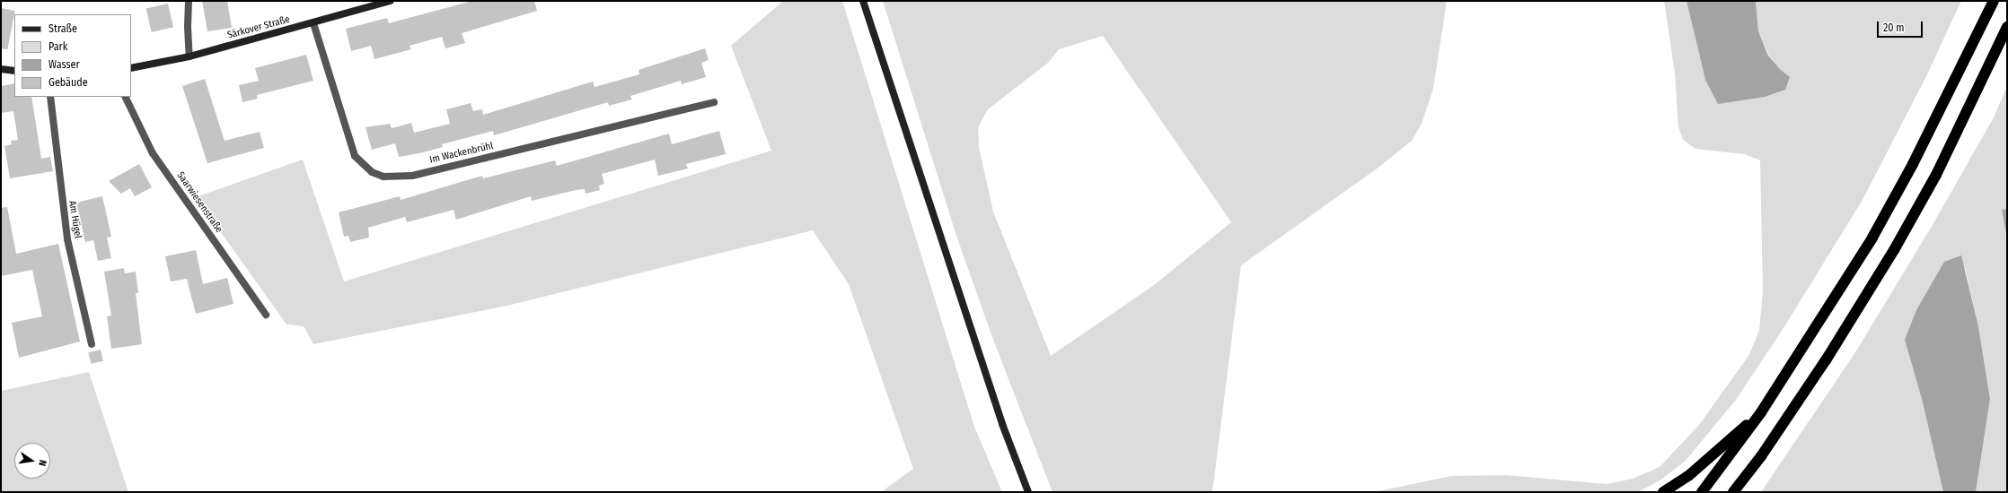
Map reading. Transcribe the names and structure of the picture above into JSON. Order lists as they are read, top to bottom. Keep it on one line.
{"streets":{"main road":["Särkover Straße"],"street":["Im Wackenbrühl","Saarwiesenstraße","Am Hügel"]},"crossings":[["Särkover Straße","Im Wackenbrühl"]],"legend":["Straße","Park","Wasser","Gebäude"],"scale_bar":"20 m","north":"right"}
